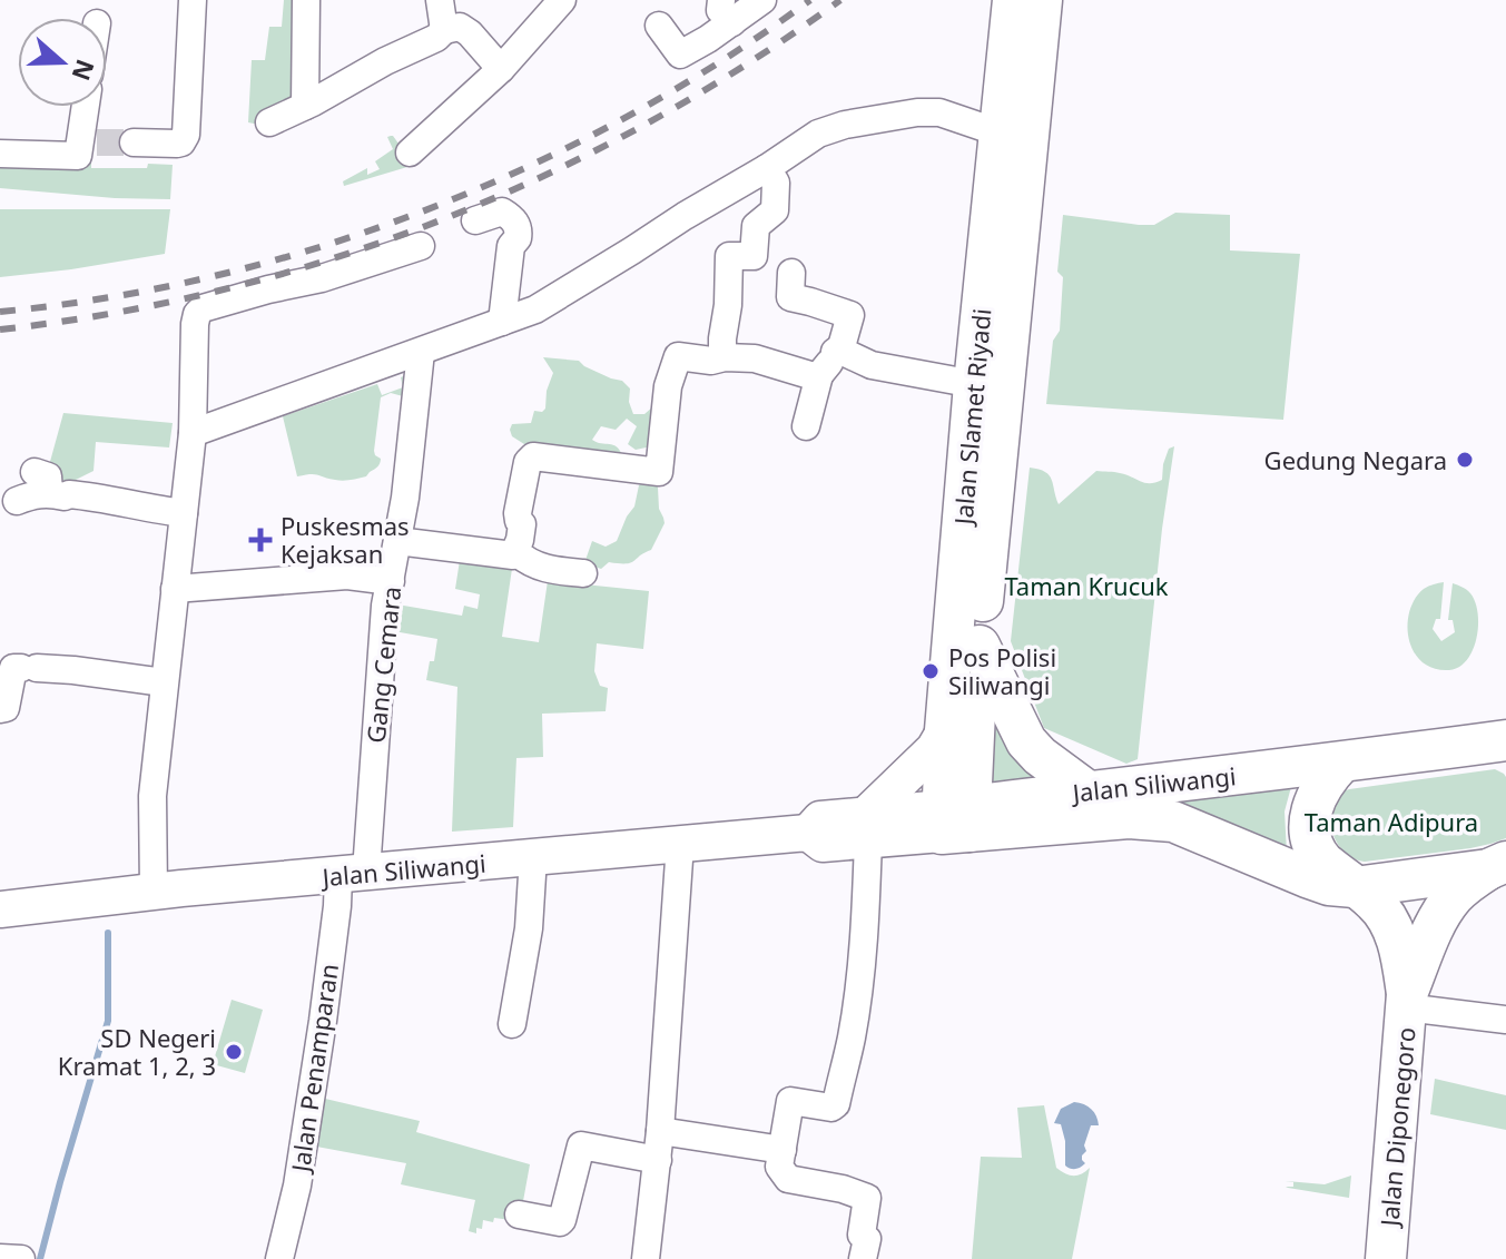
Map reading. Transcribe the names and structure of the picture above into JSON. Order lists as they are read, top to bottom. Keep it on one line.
{"streets":{"highway":["Jalan Slamet Riyadi","Jalan Siliwangi","Jalan Diponegoro"],"street":["Gang Cemara","Jalan Penamparan"]},"crossings":[["Jalan Slamet Riyadi","Jalan Siliwangi"],["Gang Cemara","Jalan Siliwangi"],["Gang Cemara","Jalan Penamparan"],["Jalan Siliwangi","Jalan Penamparan"]],"parks":["Taman Krucuk","Taman Adipura"],"places":{"other":["Gedung Negara","Pos Polisi Siliwangi","SD Negeri Kramat 1, 2, 3"],"health":["Puskesmas Kejaksan"]},"north":"right"}
